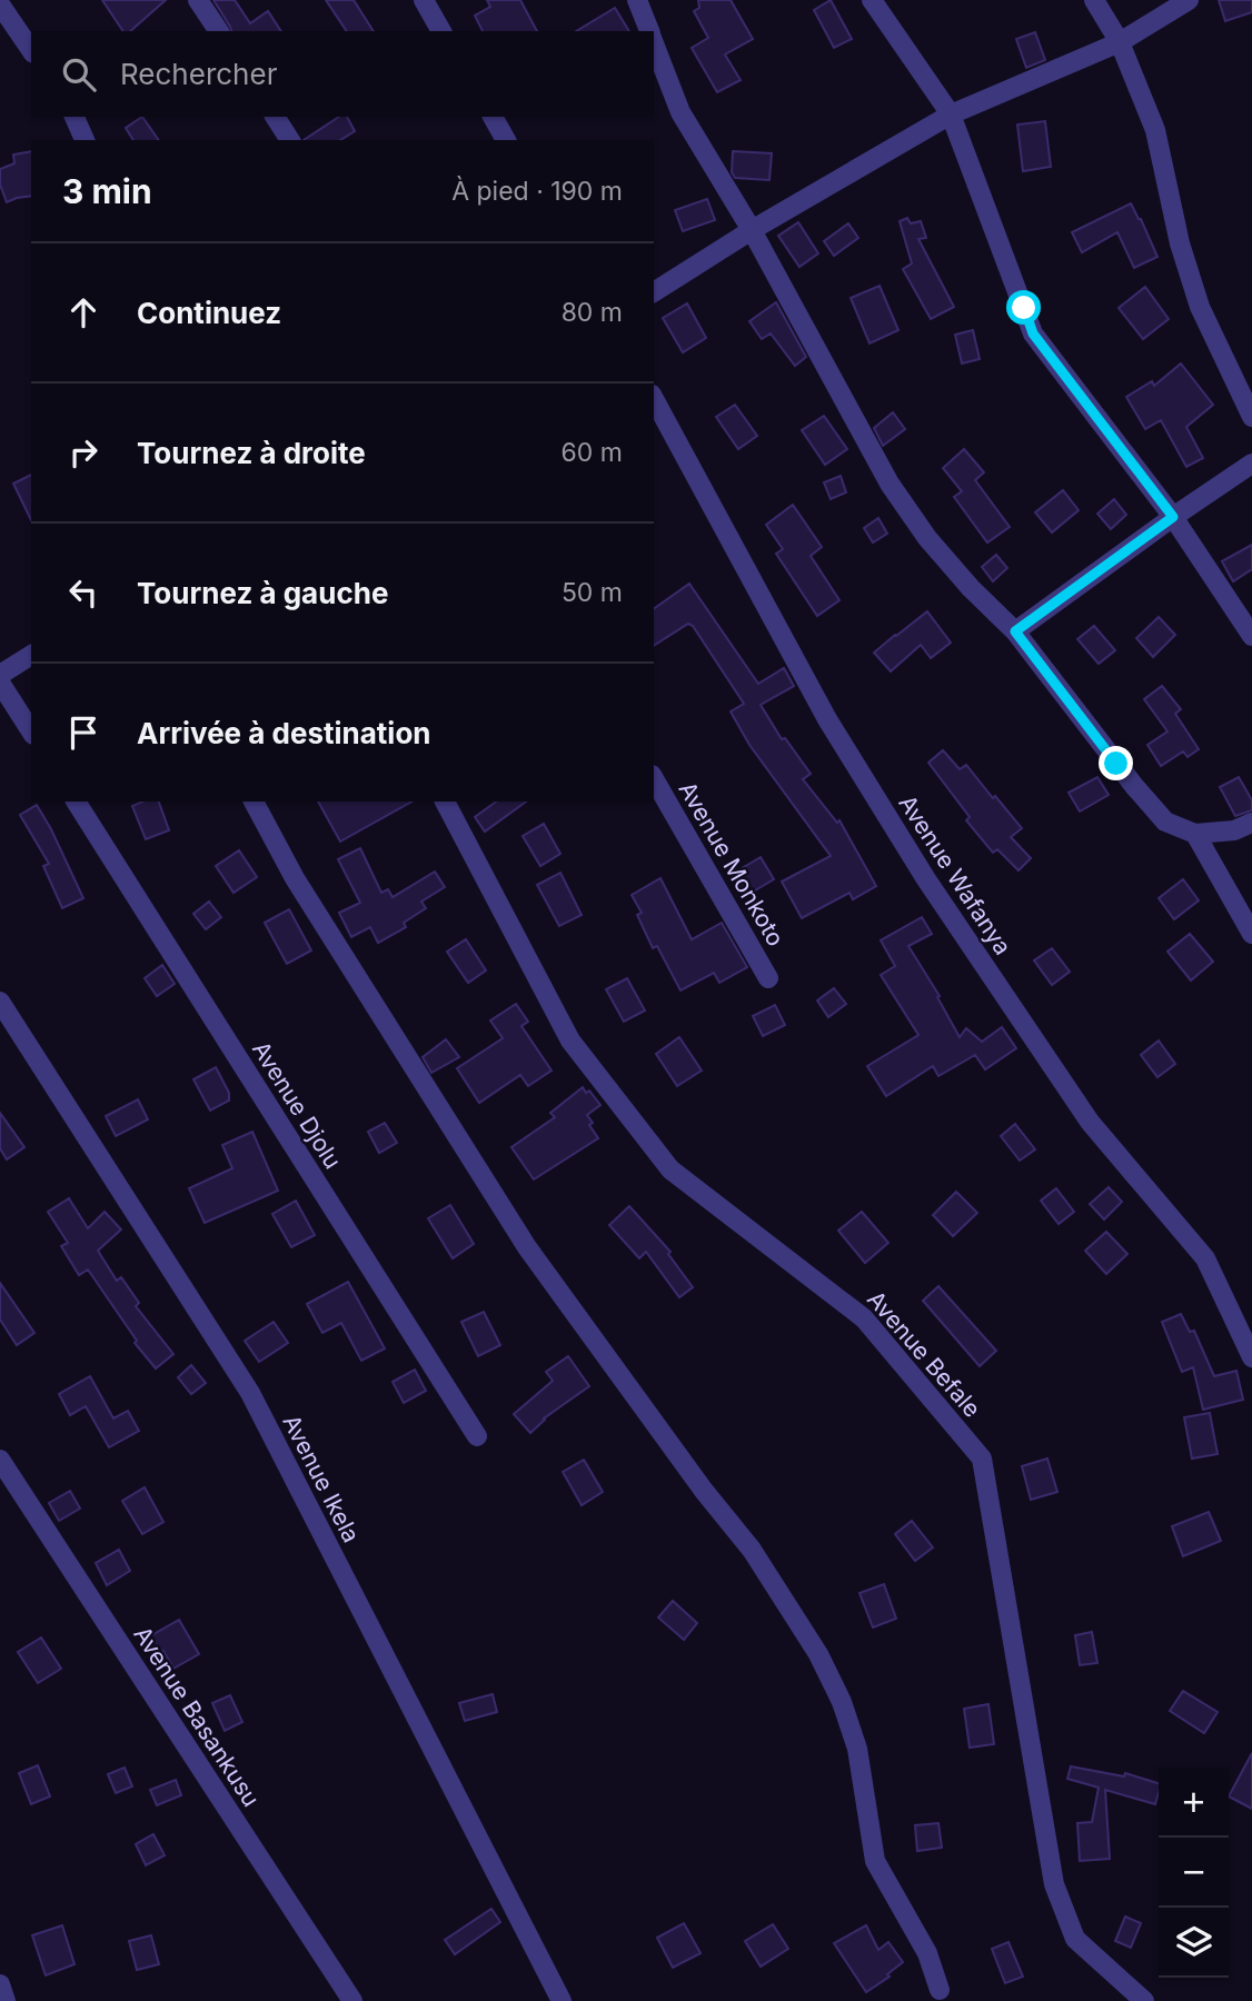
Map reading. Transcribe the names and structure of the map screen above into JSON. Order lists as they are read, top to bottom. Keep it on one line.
{"streets":{"street":["Avenue Monkoto","Avenue Wafanya","Avenue Djolu","Avenue Befale","Avenue Ikela","Avenue Basankusu"]},"page":{"search":"Rechercher","heading":["3 min","À pied · 190 m"],"list":[["Continuez","80 m"],["Tournez à droite","60 m"],["Tournez à gauche","50 m"],"Arrivée à destination"],"map_buttons":["+","−"]}}
